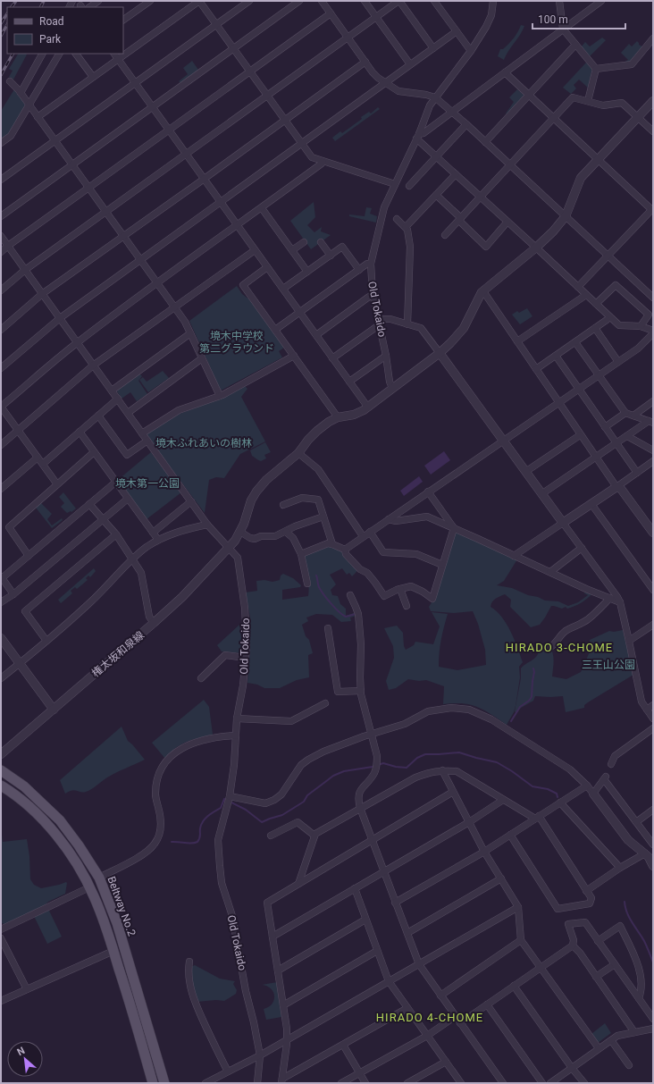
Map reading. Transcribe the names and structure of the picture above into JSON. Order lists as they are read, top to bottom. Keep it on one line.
{"streets":{"main road":["Beltway No.2"],"street":["Old Tokaido","権太坂和泉線"]},"crossings":[["Old Tokaido","権太坂和泉線"]],"districts":["HIRADO 3-CHOME","HIRADO 4-CHOME"],"parks":["境木中学校 第二グラウンド","境木ふれあいの樹林","境木第一公園","三王山公園"],"legend":["Road","Park"],"scale_bar":"100 m","north":"top left"}
